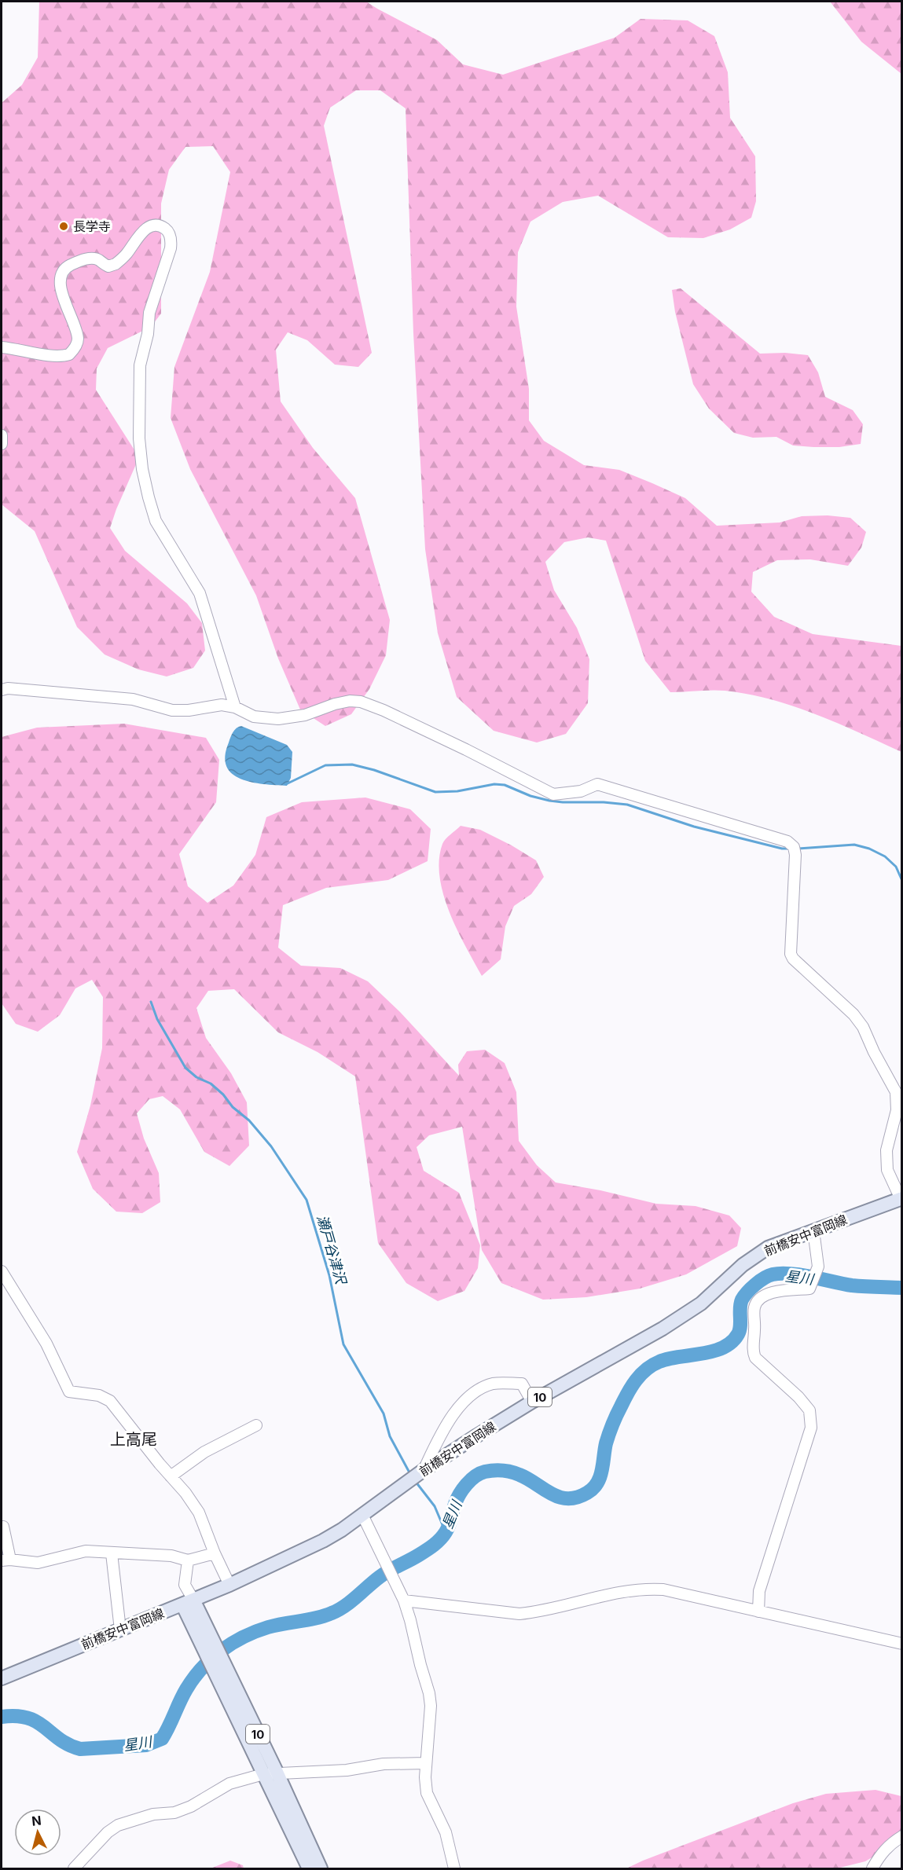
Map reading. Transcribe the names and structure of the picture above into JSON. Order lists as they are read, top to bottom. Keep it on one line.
{"streets":{"main road":["前橋安中富岡線","10"]},"crossings":[["前橋安中富岡線","10"]],"districts":["上高尾"],"water":["瀬戸谷津沢","星川"],"places":["長学寺"],"north":"top"}
